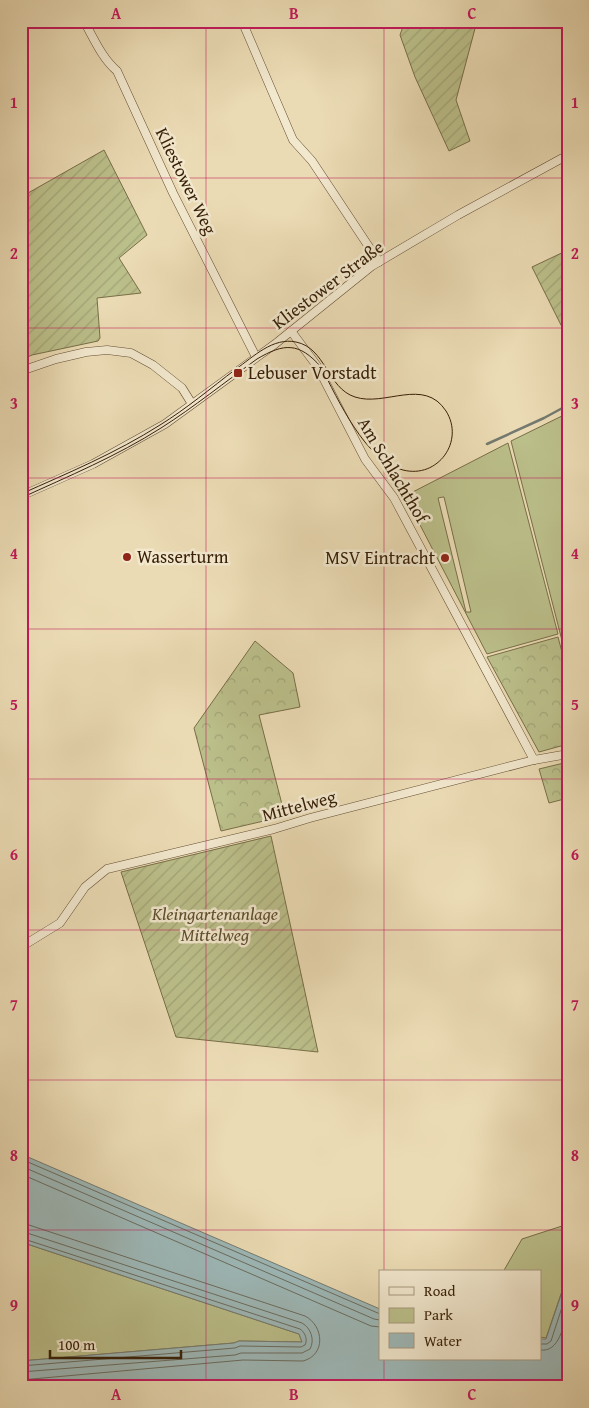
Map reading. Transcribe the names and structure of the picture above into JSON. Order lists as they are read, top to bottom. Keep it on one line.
{"streets":{"street":["Kliestower Weg","Kliestower Straße","Am Schlachthof","Mittelweg"]},"crossings":[["Kliestower Weg","Kliestower Straße"],["Kliestower Straße","Am Schlachthof"],["Am Schlachthof","Mittelweg"]],"parks":["Kleingartenanlage Mittelweg"],"places":{"transit":["Lebuser Vorstadt"],"other":["Wasserturm","MSV Eintracht"]},"legend":["Road","Park","Water"],"scale_bar":"100 m","grid":{"columns":["A","B","C"],"rows":["1","2","3","4","5","6","7","8","9"]}}
